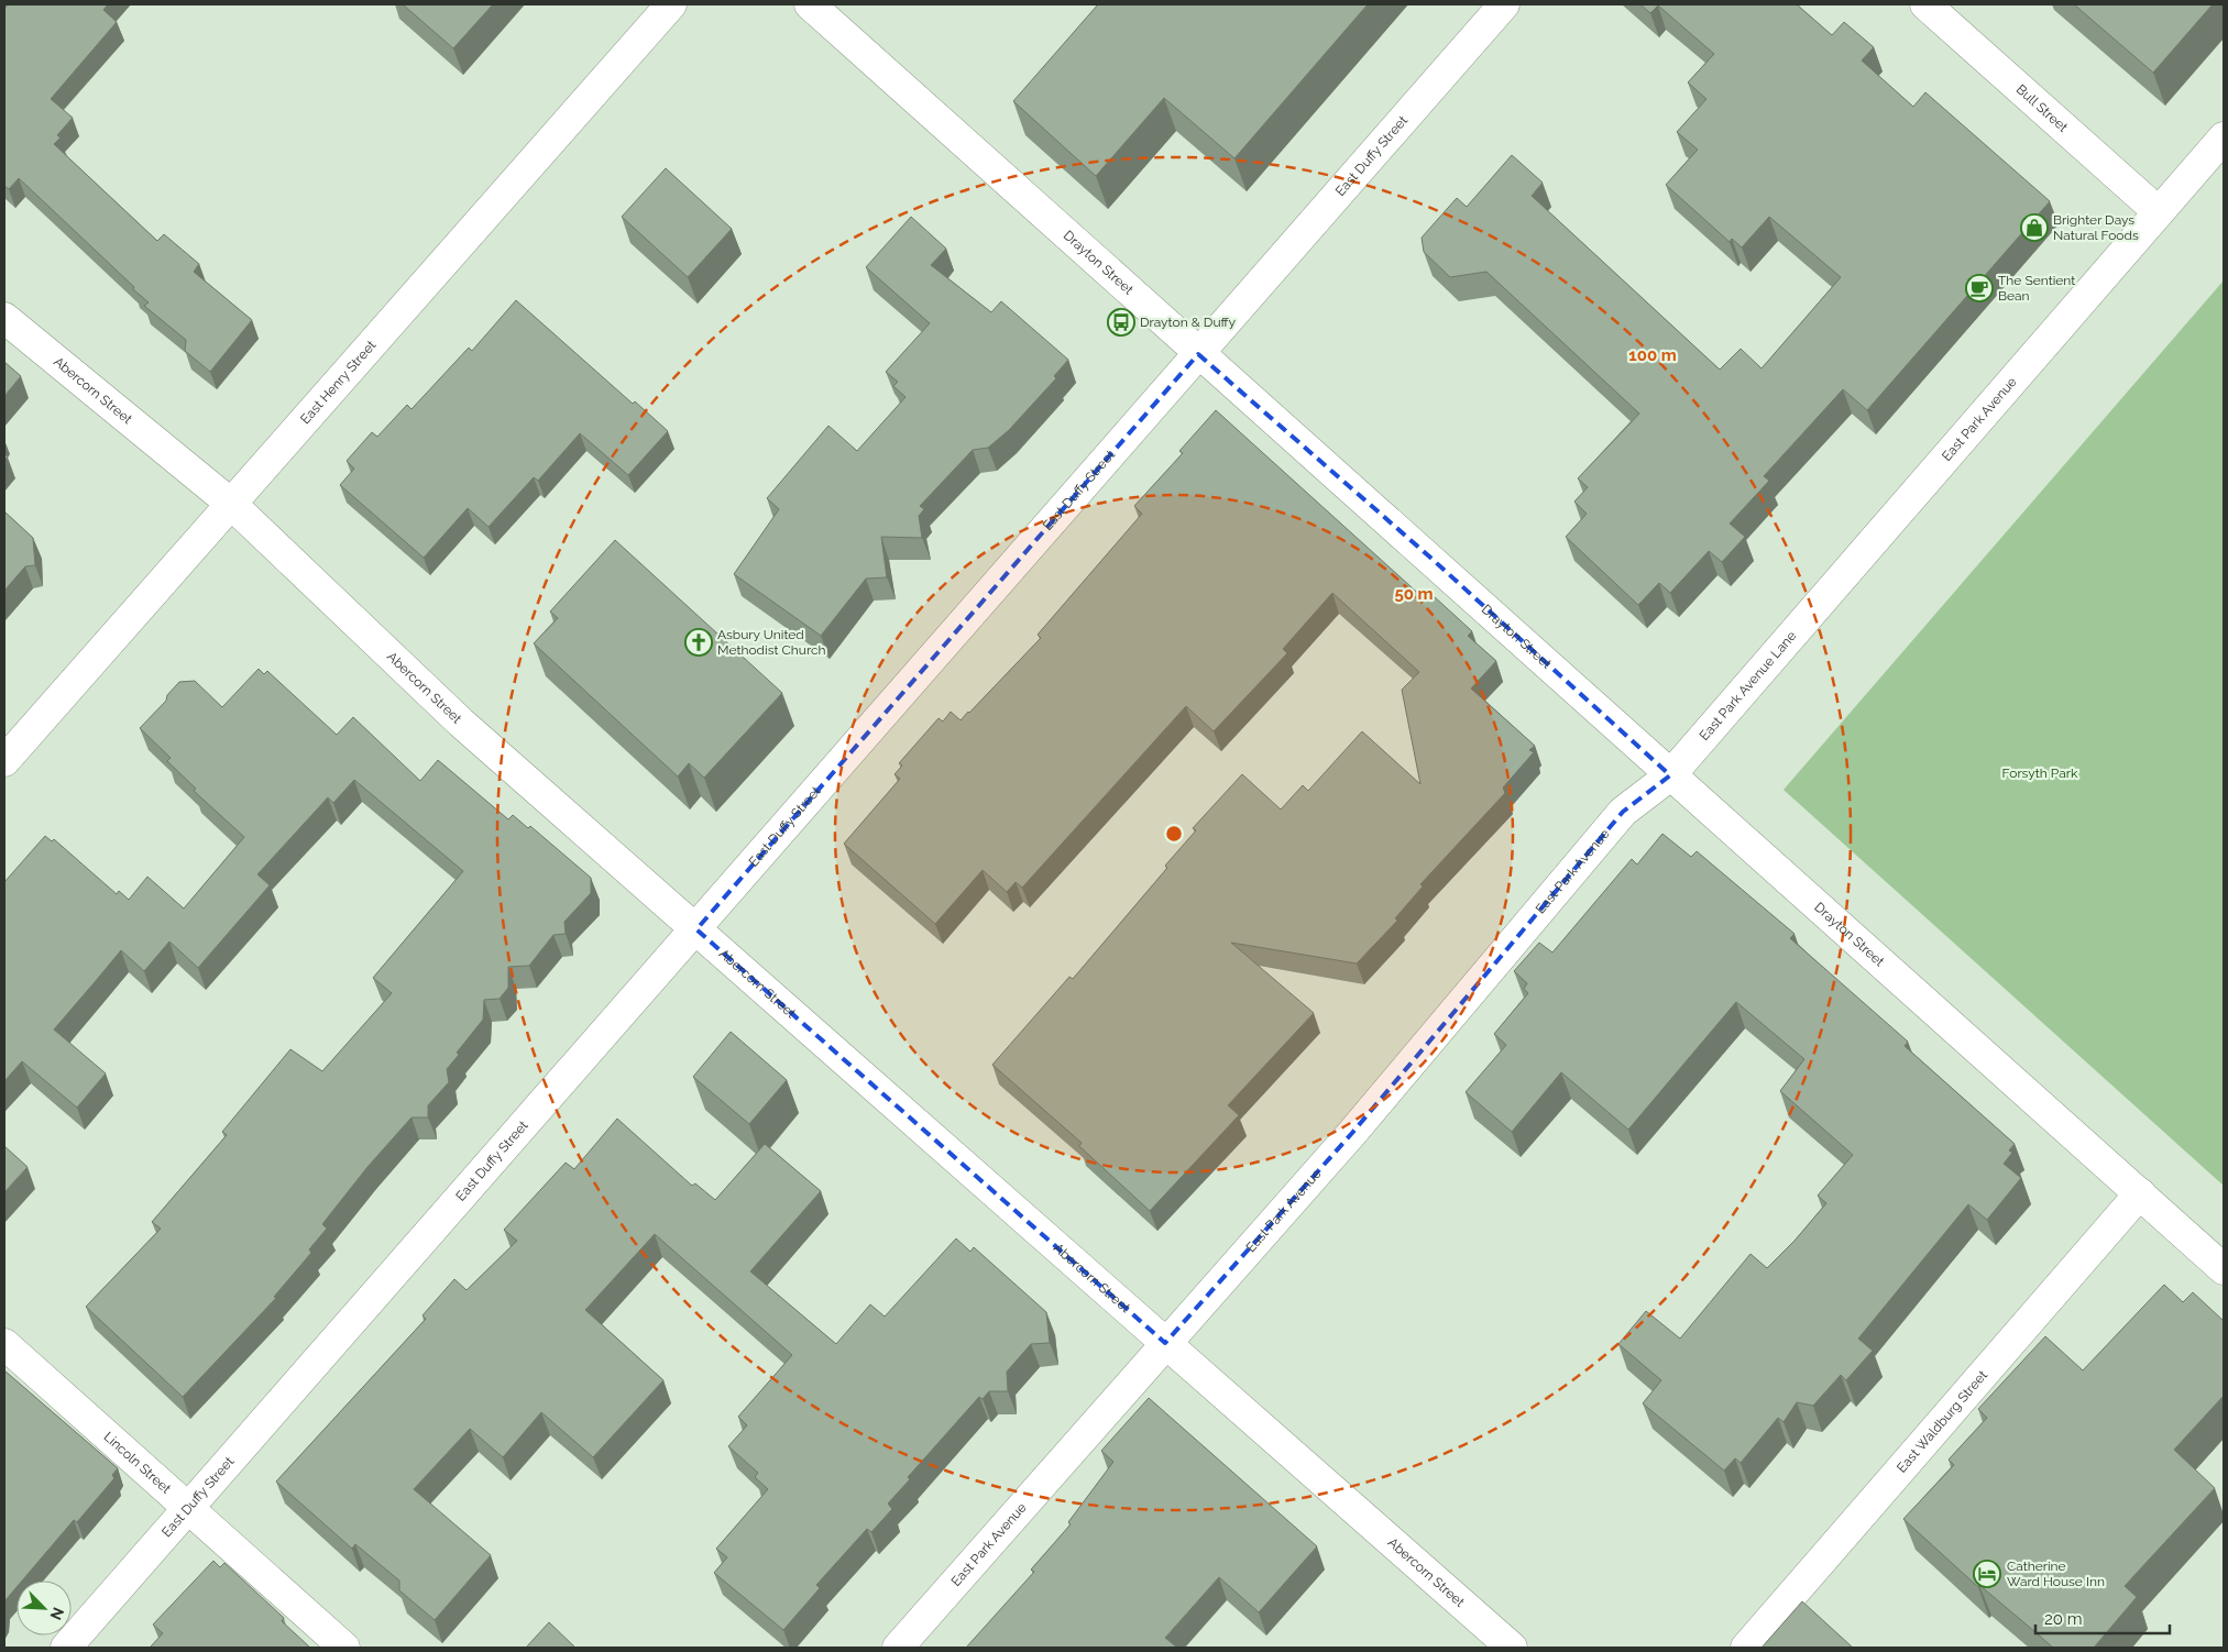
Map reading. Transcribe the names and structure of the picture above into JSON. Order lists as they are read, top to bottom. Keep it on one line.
{"streets":{"street":["Bull Street","East Duffy Street","Drayton Street","East Henry Street","Abercorn Street","East Park Avenue","East Park Avenue Lane","East Waldburg Street","Lincoln Street"]},"crossings":[["Bull Street","East Park Avenue"],["East Duffy Street","Drayton Street"],["East Duffy Street","Abercorn Street"],["East Duffy Street","Lincoln Street"],["Drayton Street","East Park Avenue"],["Drayton Street","East Park Avenue Lane"],["Drayton Street","East Waldburg Street"],["East Henry Street","Abercorn Street"],["Abercorn Street","East Park Avenue"],["East Park Avenue","East Park Avenue Lane"]],"parks":["Forsyth Park"],"places":{"shop":["Brighter Days Natural Foods"],"cafe":["The Sentient Bean"],"bus stop":["Drayton & Duffy"],"church":["Asbury United Methodist Church"],"hotel":["Catherine Ward House Inn"]},"scale_bar":"20 m","north":"bottom right","rings":["100 m","50 m"]}
